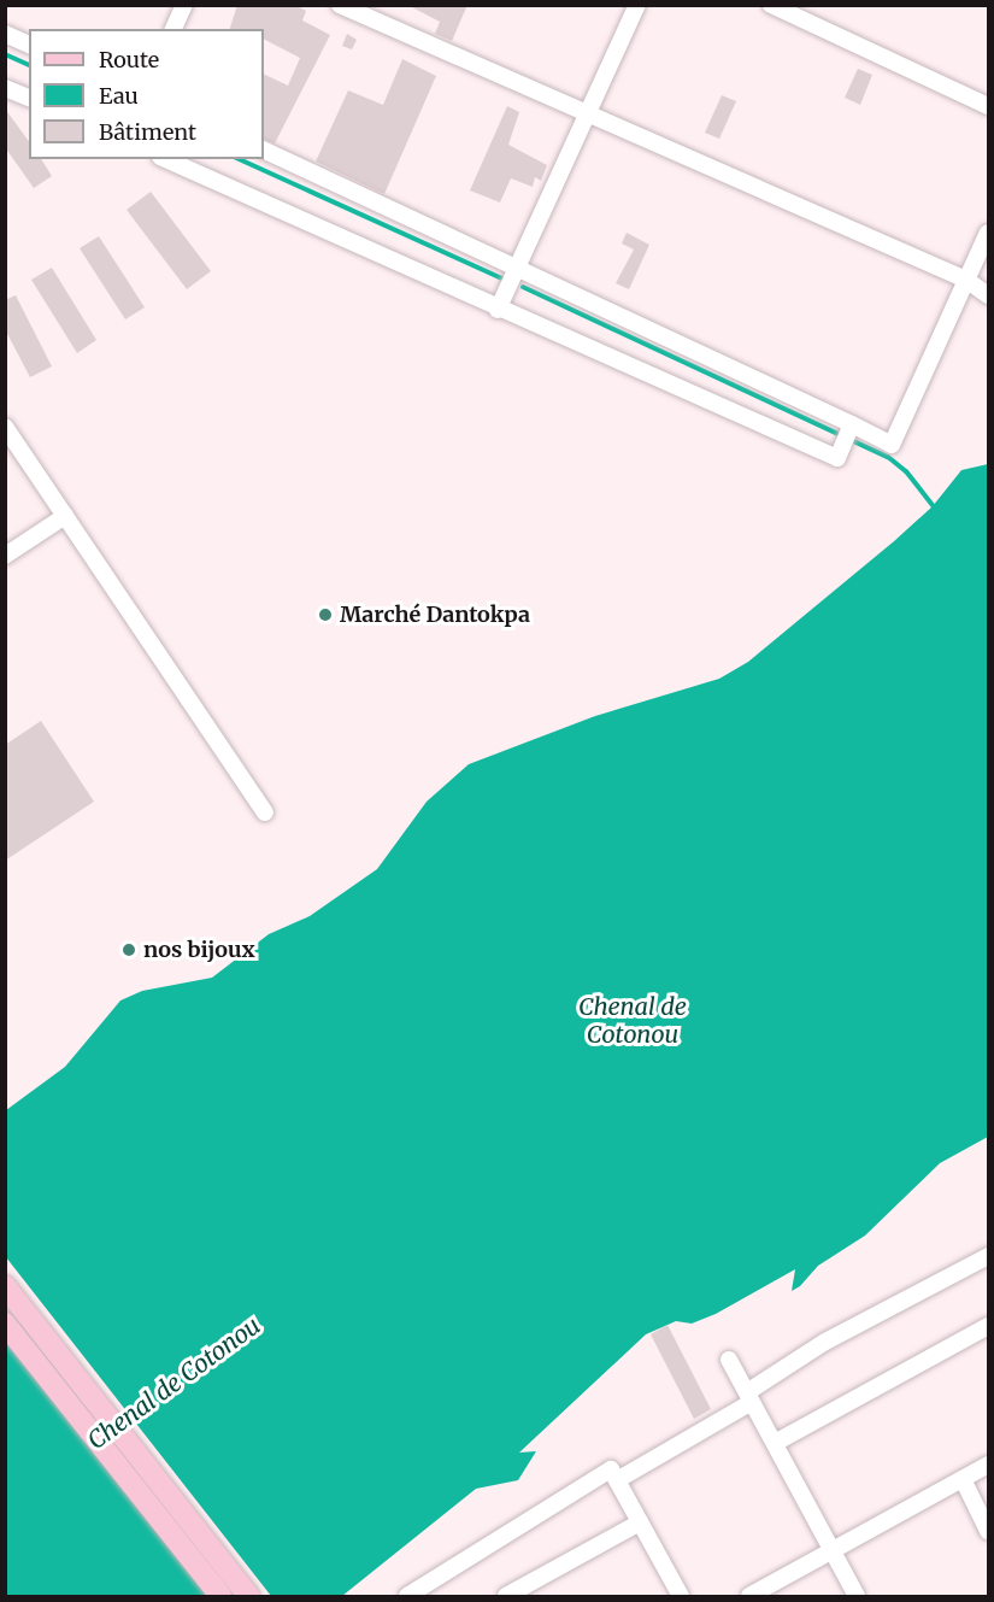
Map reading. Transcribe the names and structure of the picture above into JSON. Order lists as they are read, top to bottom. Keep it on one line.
{"water":["Chenal de Cotonou"],"places":["Marché Dantokpa","nos bijoux"],"legend":["Route","Eau","Bâtiment"]}
